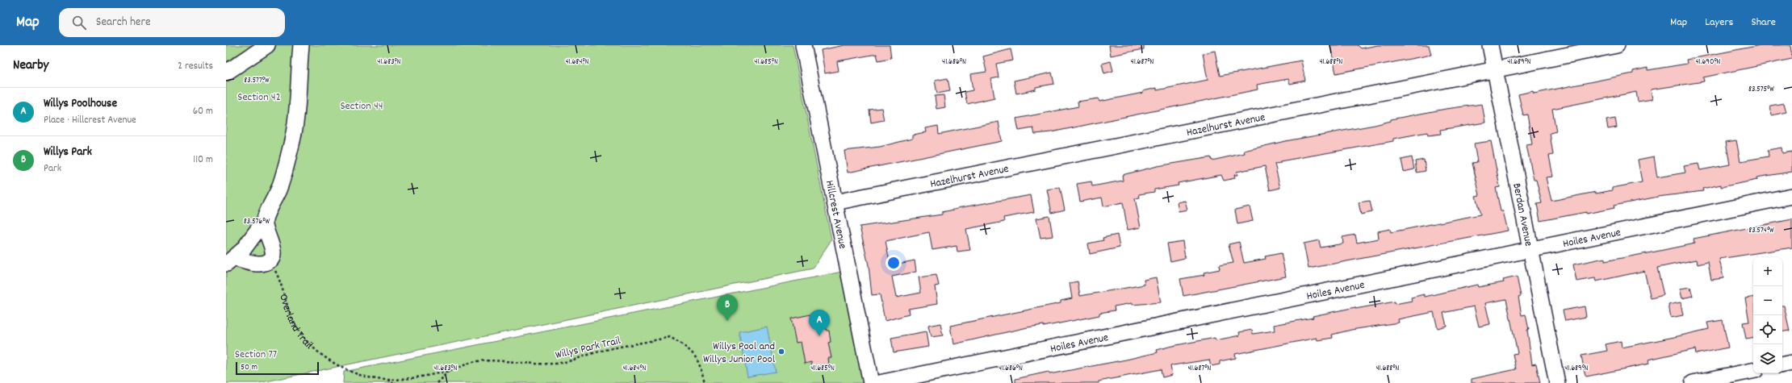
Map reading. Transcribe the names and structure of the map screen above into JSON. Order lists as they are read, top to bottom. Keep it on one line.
{"streets":{"street":["Hazelhurst Avenue","Hillcrest Avenue","Berdan Avenue","Hoiles Avenue"],"path":["Overland Trail","Willys Park Trail"]},"crossings":[["Hazelhurst Avenue","Hillcrest Avenue"],["Hazelhurst Avenue","Berdan Avenue"],["Berdan Avenue","Hoiles Avenue"],["Overland Trail","Willys Park Trail"]],"parks":["Section 42","Section 44","Section 77"],"places":["Willys Pool and Willys Junior Pool"],"scale_bar":"50 m","page":{"header":"Map","search":"Search here","nav":["Map","Layers","Share"],"heading":["Nearby","2 results"],"list":[{"mark":"A","name":"Willys Poolhouse","note":"Place · Hillcrest Avenue","value":"60 m"},{"mark":"B","name":"Willys Park","note":"Park","value":"110 m"}],"map_buttons":["+","−"],"pins":["B","A"],"scale":"50 m"},"coordinates":["41.683°N","41.684°N","41.685°N","41.686°N","41.687°N","41.688°N","41.689°N","41.690°N","83.577°W","83.575°W","83.576°W","83.574°W"]}
